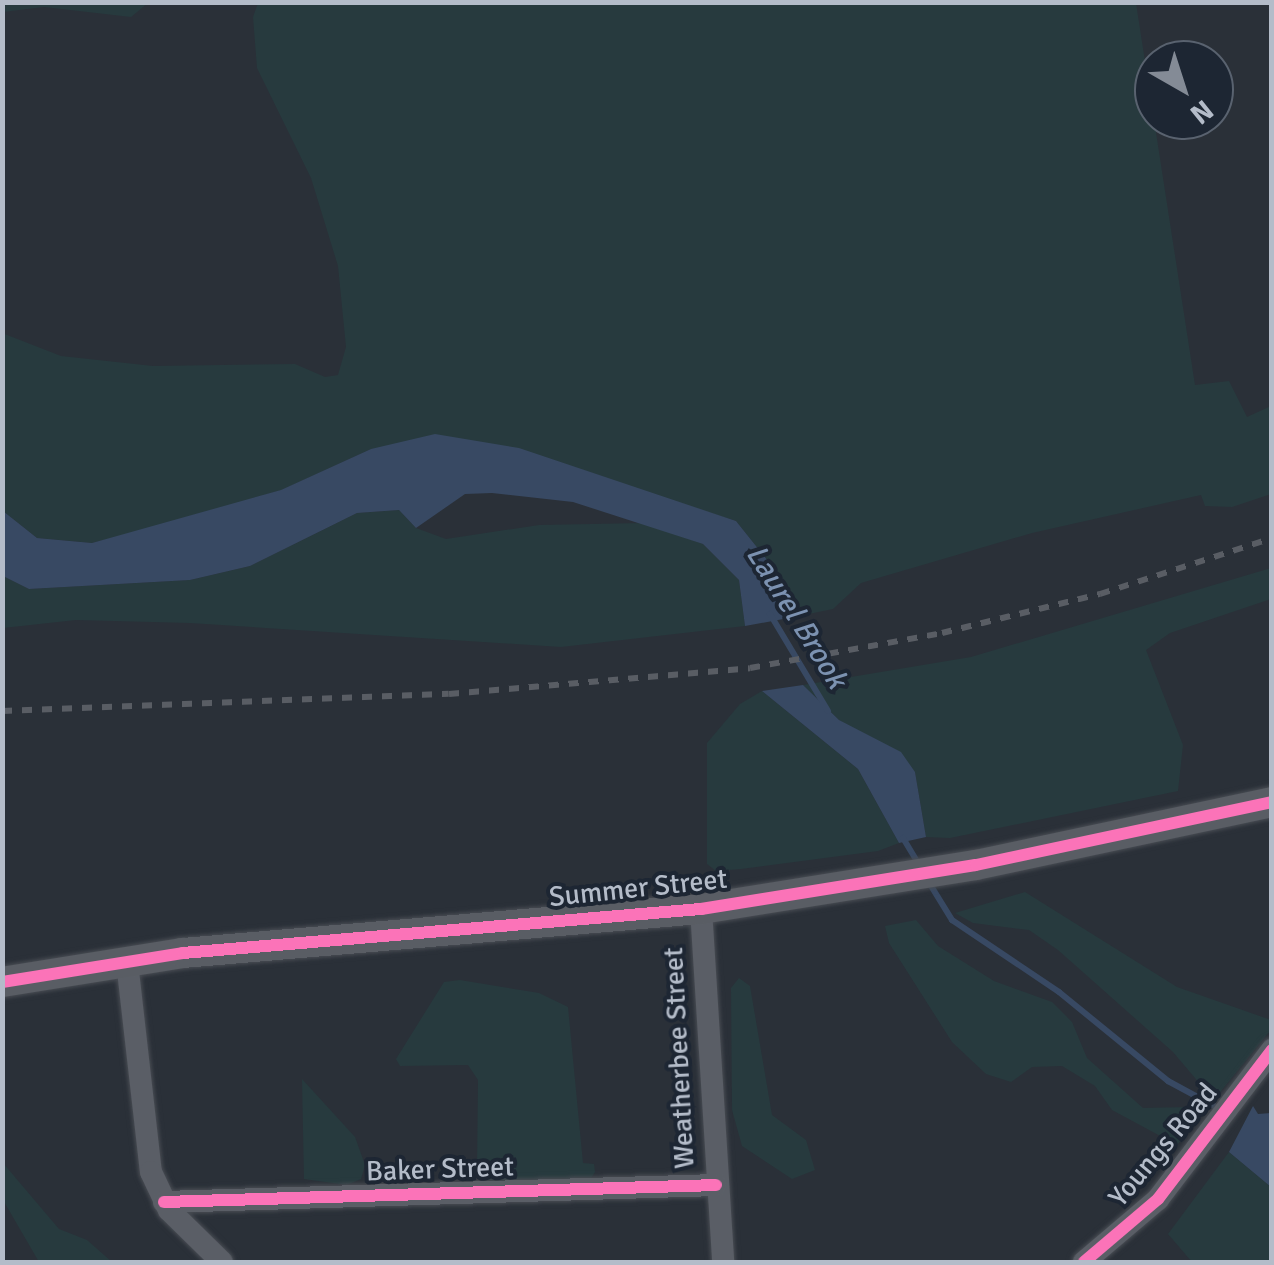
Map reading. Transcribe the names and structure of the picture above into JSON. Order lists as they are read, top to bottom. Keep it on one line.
{"streets":{"main road":["Summer Street"],"street":["Weatherbee Street","Youngs Road","Baker Street"]},"crossings":[["Summer Street","Weatherbee Street"],["Weatherbee Street","Baker Street"]],"water":["Laurel Brook"],"north":"bottom right"}
